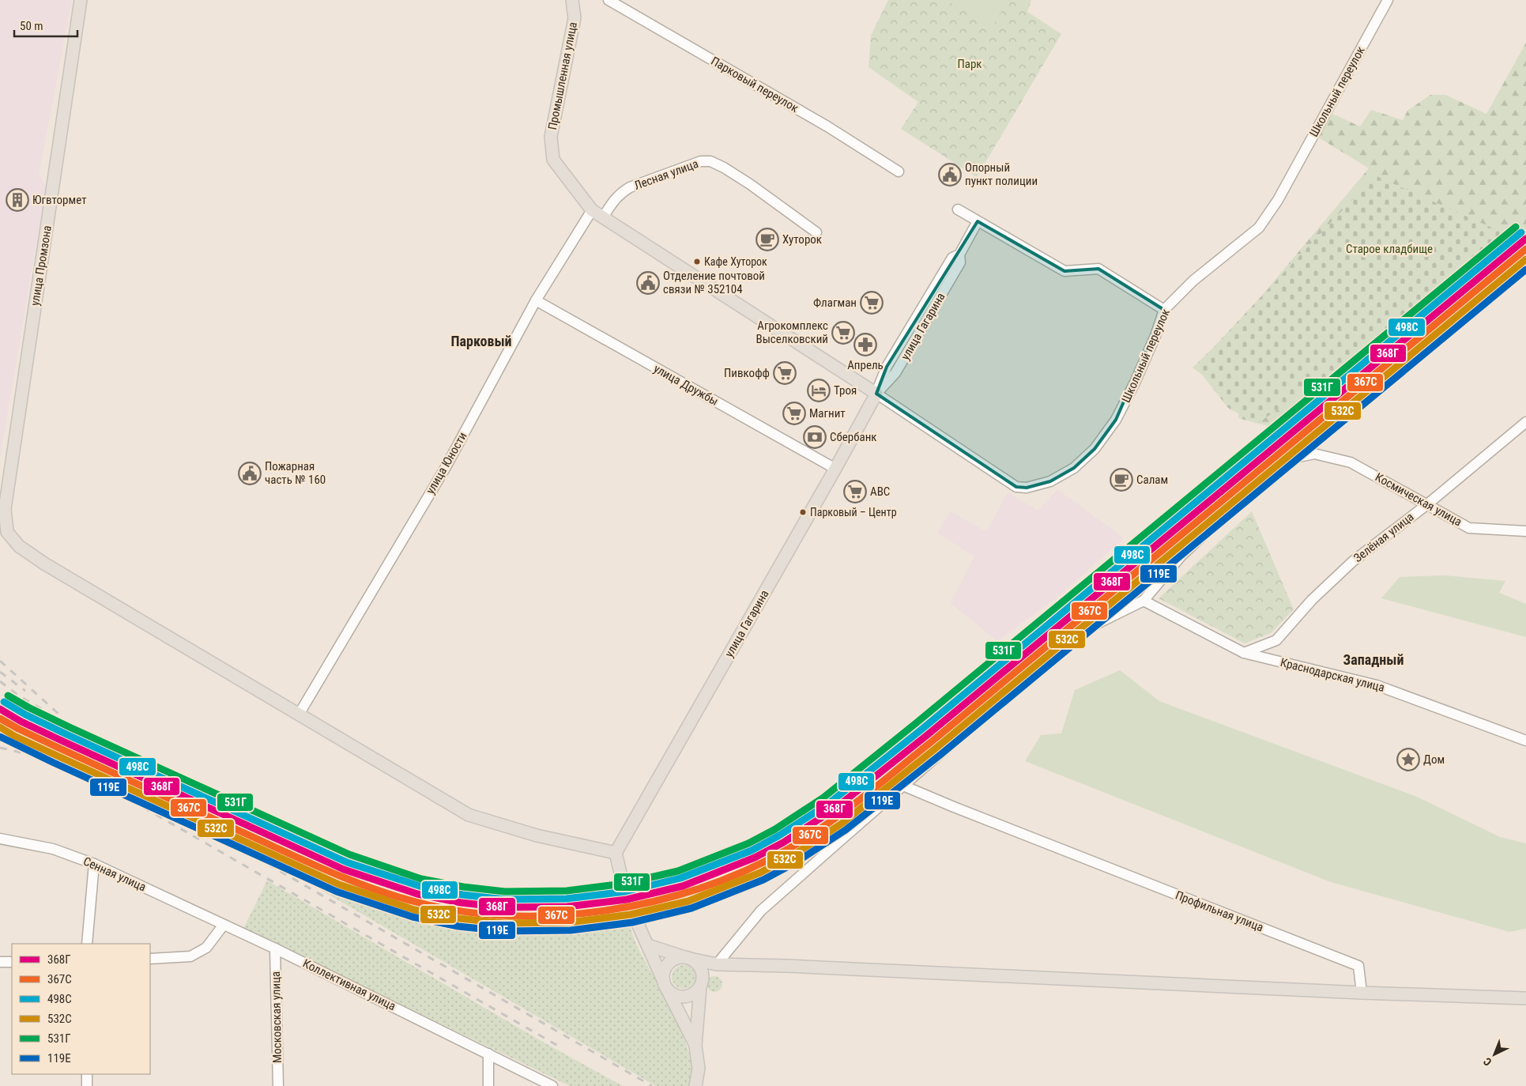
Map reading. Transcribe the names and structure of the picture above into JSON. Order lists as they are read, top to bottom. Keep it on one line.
{"streets":{"main road":["Промышленная улица","улица Промзона","улица Гагарина"],"street":["Парковый переулок","Школьный переулок","Лесная улица","улица Дружбы","улица Юности","Космическая улица","Зелёная улица","Краснодарская улица","Сенная улица","Профильная улица","Коллективная улица","Московская улица"]},"crossings":[["Промышленная улица","улица Юности"],["Школьный переулок","улица Гагарина"],["улица Промзона","улица Юности"],["улица Гагарина","улица Дружбы"],["улица Дружбы","улица Юности"],["Космическая улица","Зелёная улица"],["Космическая улица","Краснодарская улица"],["Зелёная улица","Краснодарская улица"],["Сенная улица","Коллективная улица"],["Коллективная улица","Московская улица"]],"districts":["Парковый","Западный"],"parks":["Парк","Старое кладбище"],"places":{"public building":["Опорный пункт полиции","Отделение почтовой связи № 352104","Пожарная часть № 160"],"building":["Югвтормет"],"cafe":["Хуторок","Салам"],"other":["Кафе Хуторок","Парковый – Центр"],"supermarket":["Флагман","Агрокомплекс Выселковский","Пивкофф","Магнит","ABC"],"pharmacy":["Апрель"],"hotel":["Троя"],"bank":["Сбербанк"],"place":["Дом"]},"lines":["transit line 531Г","transit line 498С","transit line 368Г","transit line 367С","transit line 532С","transit line 119Е"],"legend":["368Г","367С","498С","532С","531Г","119Е"],"scale_bar":"50 m","north":"bottom left"}
